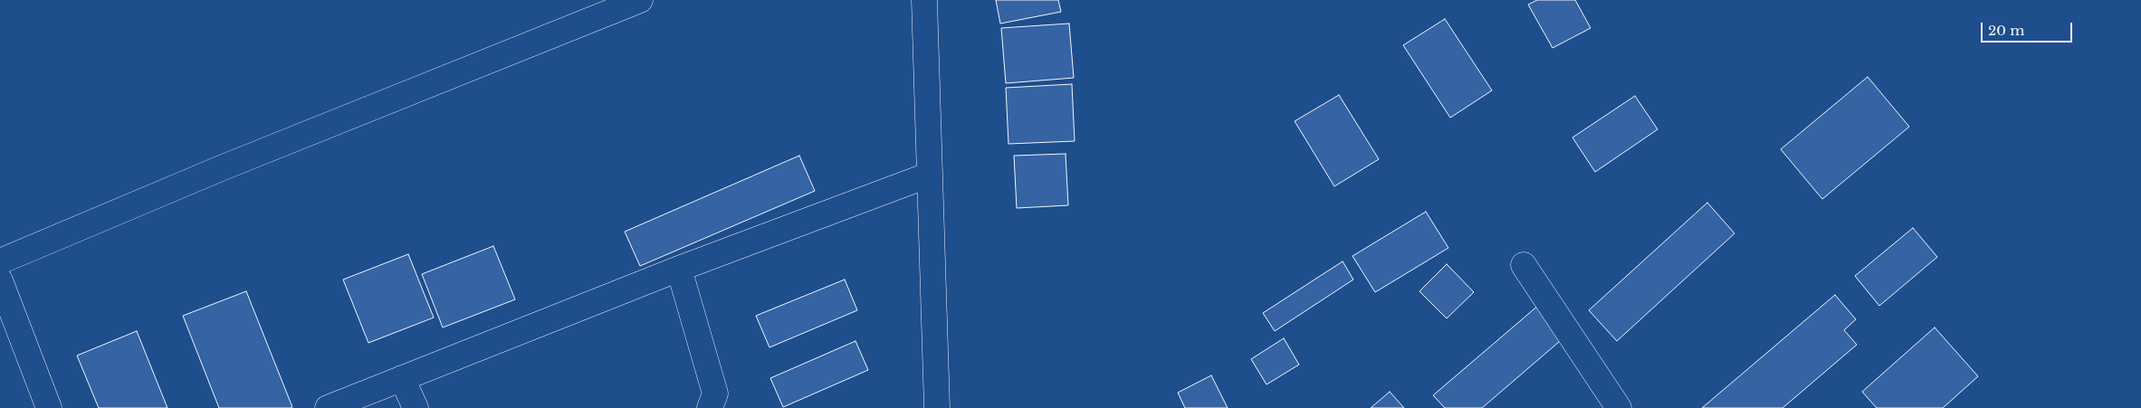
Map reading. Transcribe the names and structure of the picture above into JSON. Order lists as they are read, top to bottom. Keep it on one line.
{"scale_bar":"20 m"}
